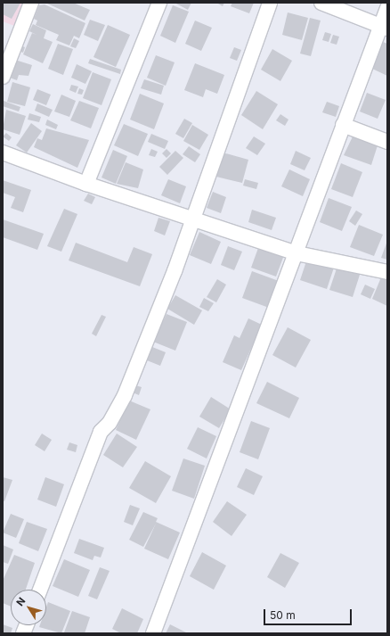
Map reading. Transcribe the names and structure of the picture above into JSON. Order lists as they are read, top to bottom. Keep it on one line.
{"scale_bar":"50 m","north":"top left"}
